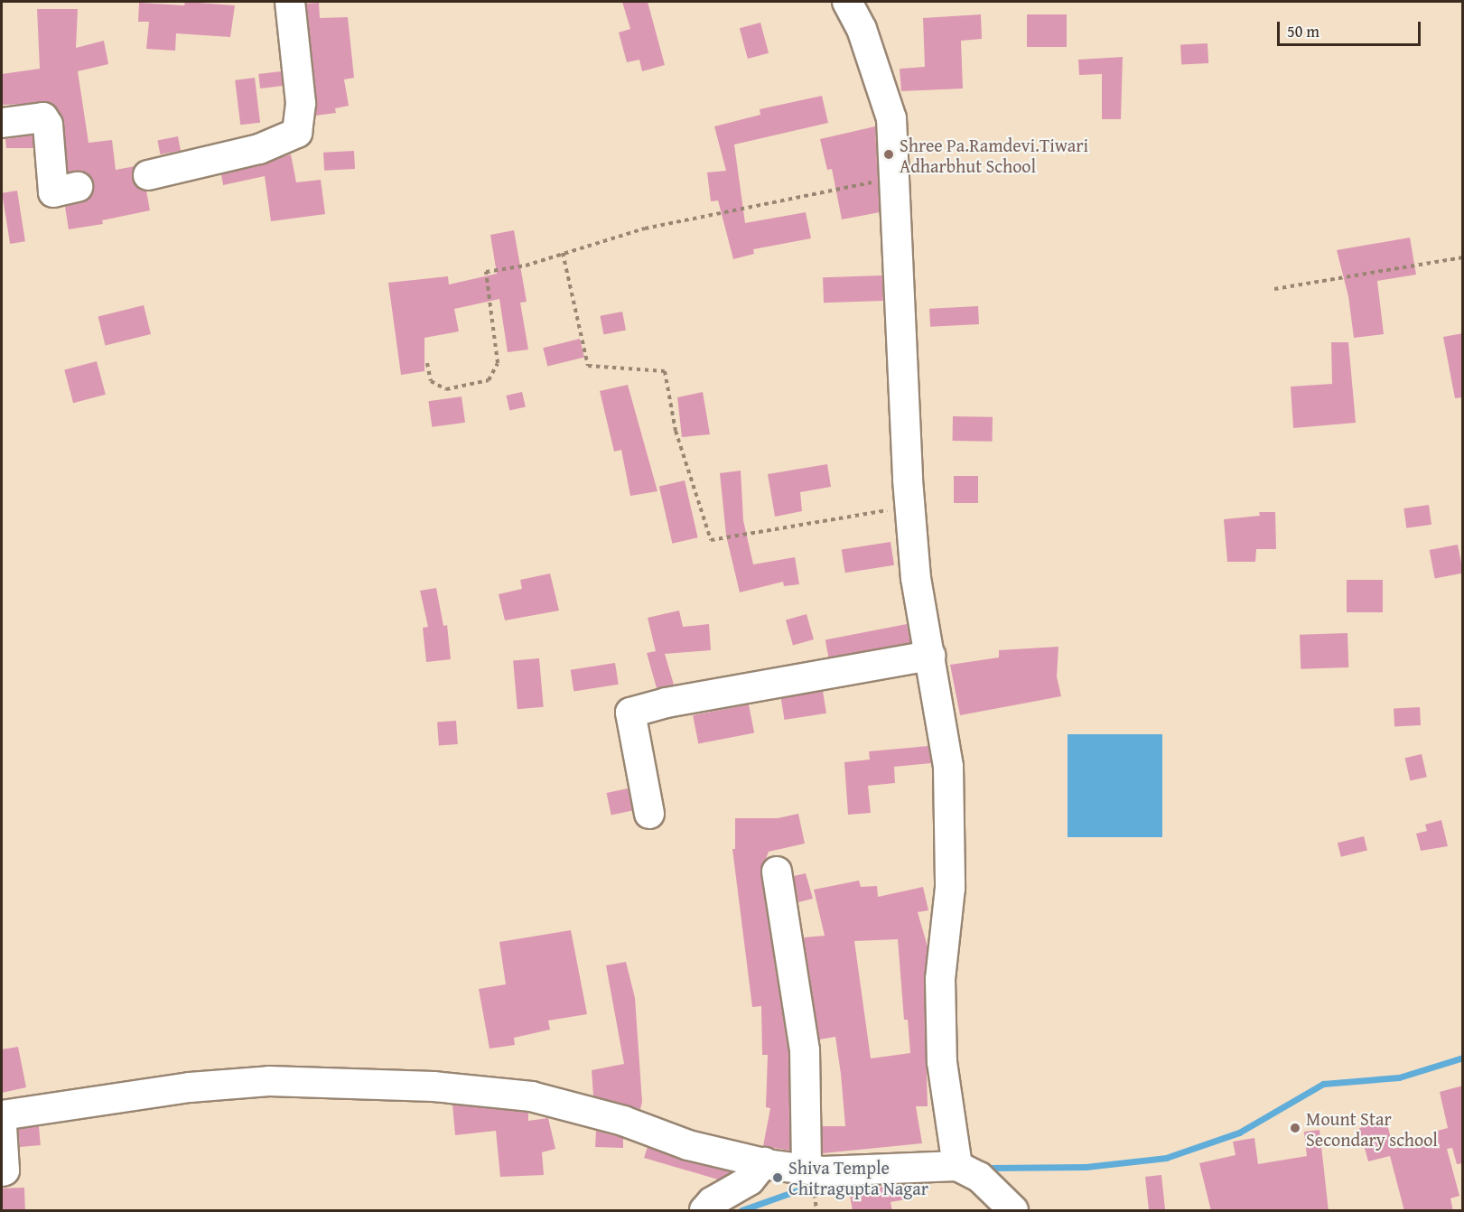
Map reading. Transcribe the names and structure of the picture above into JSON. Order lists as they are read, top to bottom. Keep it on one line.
{"places":["Shree Pa.Ramdevi.Tiwari Adharbhut School","Mount Star Secondary school","Shiva Temple Chitragupta Nagar"],"scale_bar":"50 m"}
